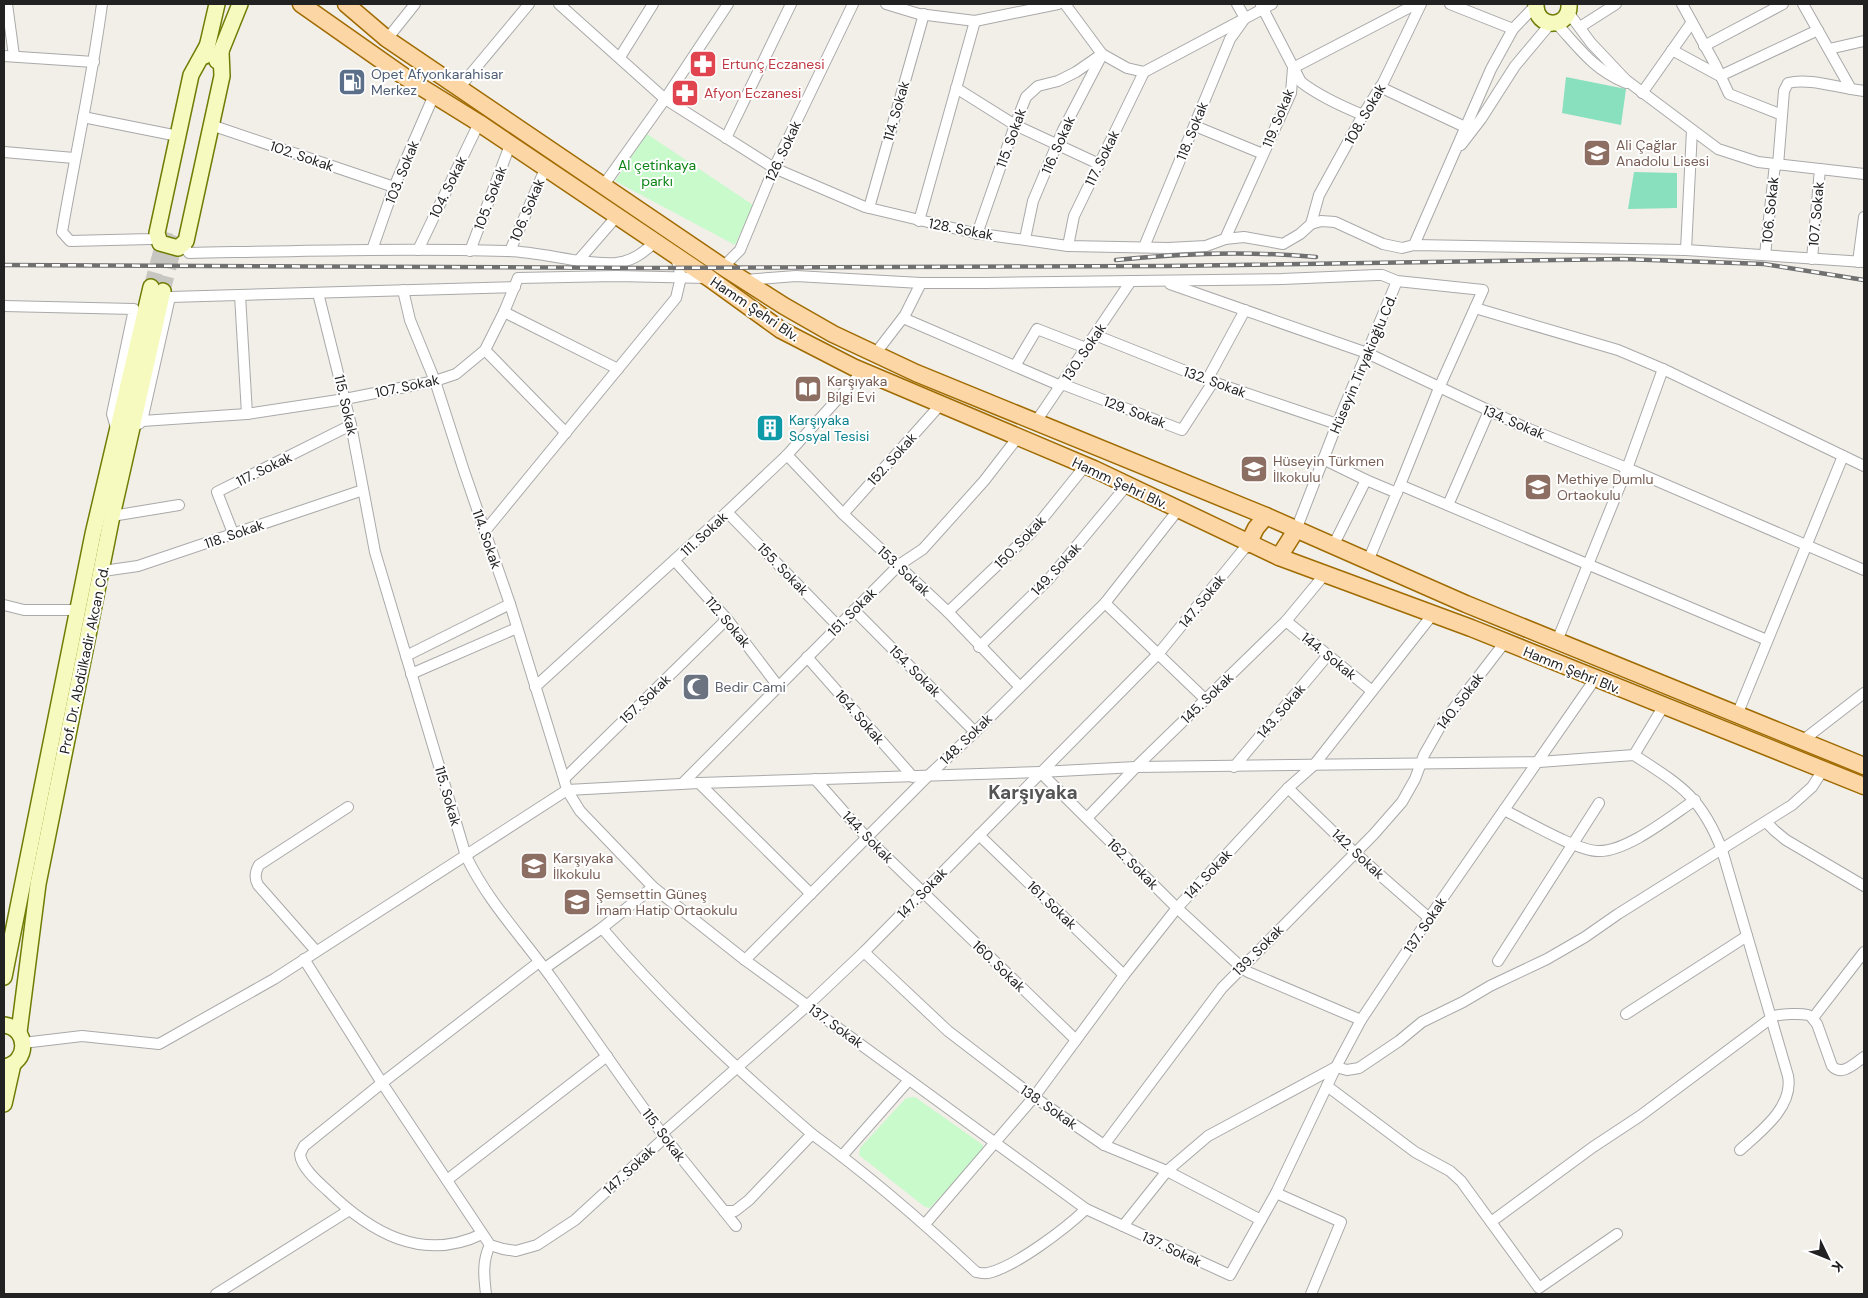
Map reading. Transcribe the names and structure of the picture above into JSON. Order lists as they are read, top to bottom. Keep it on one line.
{"streets":{"main road":["Hamm Şehri Blv.","Prof. Dr. Abdülkadir Akcan Cd."],"street":["114. Sokak","108. Sokak","119. Sokak","118. Sokak","115. Sokak","116. Sokak","126. Sokak","102. Sokak","117. Sokak","103. Sokak","104. Sokak","105. Sokak","106. Sokak","107. Sokak","128. Sokak","130. Sokak","Hüseyin Tiryakioğlu Cd.","132. Sokak","129. Sokak","134. Sokak","152. Sokak","111. Sokak","150. Sokak","155. Sokak","149. Sokak","153. Sokak","147. Sokak","151. Sokak","112. Sokak","144. Sokak","154. Sokak","145. Sokak","157. Sokak","140. Sokak","143. Sokak","164. Sokak","148. Sokak","142. Sokak","162. Sokak","141. Sokak","161. Sokak","137. Sokak","139. Sokak","160. Sokak","138. Sokak"]},"crossings":[["114. Sokak","107. Sokak"],["114. Sokak","128. Sokak"],["114. Sokak","111. Sokak"],["114. Sokak","157. Sokak"],["114. Sokak","137. Sokak"],["108. Sokak","128. Sokak"],["119. Sokak","128. Sokak"],["118. Sokak","115. Sokak"],["118. Sokak","117. Sokak"],["118. Sokak","128. Sokak"],["118. Sokak","Prof. Dr. Abdülkadir Akcan Cd."],["115. Sokak","116. Sokak"],["115. Sokak","117. Sokak"],["115. Sokak","107. Sokak"],["115. Sokak","128. Sokak"],["115. Sokak","147. Sokak"],["116. Sokak","128. Sokak"],["126. Sokak","128. Sokak"],["126. Sokak","Hamm Şehri Blv."],["102. Sokak","103. Sokak"],["117. Sokak","128. Sokak"],["103. Sokak","Hamm Şehri Blv."],["104. Sokak","Hamm Şehri Blv."],["105. Sokak","Hamm Şehri Blv."],["106. Sokak","Hamm Şehri Blv."],["Hamm Şehri Blv.","130. Sokak"],["Hamm Şehri Blv.","Hüseyin Tiryakioğlu Cd."],["Hamm Şehri Blv.","152. Sokak"],["Hamm Şehri Blv.","111. Sokak"],["Hamm Şehri Blv.","150. Sokak"],["Hamm Şehri Blv.","149. Sokak"],["Hamm Şehri Blv.","147. Sokak"],["Hamm Şehri Blv.","151. Sokak"],["Hamm Şehri Blv.","145. Sokak"],["Hamm Şehri Blv.","140. Sokak"],["Hamm Şehri Blv.","148. Sokak"],["Hamm Şehri Blv.","141. Sokak"],["Hamm Şehri Blv.","137. Sokak"],["130. Sokak","132. Sokak"],["130. Sokak","129. Sokak"],["Hüseyin Tiryakioğlu Cd.","132. Sokak"],["Hüseyin Tiryakioğlu Cd.","134. Sokak"],["132. Sokak","129. Sokak"],["152. Sokak","153. Sokak"],["111. Sokak","155. Sokak"],["111. Sokak","153. Sokak"],["111. Sokak","112. Sokak"],["150. Sokak","153. Sokak"],["155. Sokak","151. Sokak"],["149. Sokak","153. Sokak"],["153. Sokak","151. Sokak"],["153. Sokak","148. Sokak"],["147. Sokak","144. Sokak"],["147. Sokak","162. Sokak"],["147. Sokak","161. Sokak"],["147. Sokak","137. Sokak"],["147. Sokak","160. Sokak"],["147. Sokak","138. Sokak"],["151. Sokak","112. Sokak"],["151. Sokak","154. Sokak"],["151. Sokak","164. Sokak"],["112. Sokak","157. Sokak"],["144. Sokak","145. Sokak"],["144. Sokak","143. Sokak"],["144. Sokak","148. Sokak"],["144. Sokak","141. Sokak"],["144. Sokak","160. Sokak"],["154. Sokak","148. Sokak"],["145. Sokak","162. Sokak"],["140. Sokak","139. Sokak"],["148. Sokak","137. Sokak"],["142. Sokak","141. Sokak"],["142. Sokak","137. Sokak"],["142. Sokak","139. Sokak"],["162. Sokak","141. Sokak"],["162. Sokak","137. Sokak"],["162. Sokak","139. Sokak"],["141. Sokak","161. Sokak"],["141. Sokak","137. Sokak"],["141. Sokak","160. Sokak"],["141. Sokak","138. Sokak"],["137. Sokak","138. Sokak"],["139. Sokak","138. Sokak"]],"districts":["Karşıyaka"],"parks":["Al çetinkaya parkı"],"places":{"pharmacy":["Ertunç Eczanesi","Afyon Eczanesi"],"fuel station":["Opet Afyonkarahisar Merkez"],"school or university":["Ali Çağlar Anadolu Lisesi","Hüseyin Türkmen İlkokulu","Methiye Dumlu Ortaokulu","Karşıyaka İlkokulu","Şemsettin Güneş İmam Hatip Ortaokulu"],"library":["Karşıyaka Bilgi Evi"],"building":["Karşıyaka Sosyal Tesisi"],"mosque":["Bedir Cami"]},"north":"bottom right"}
